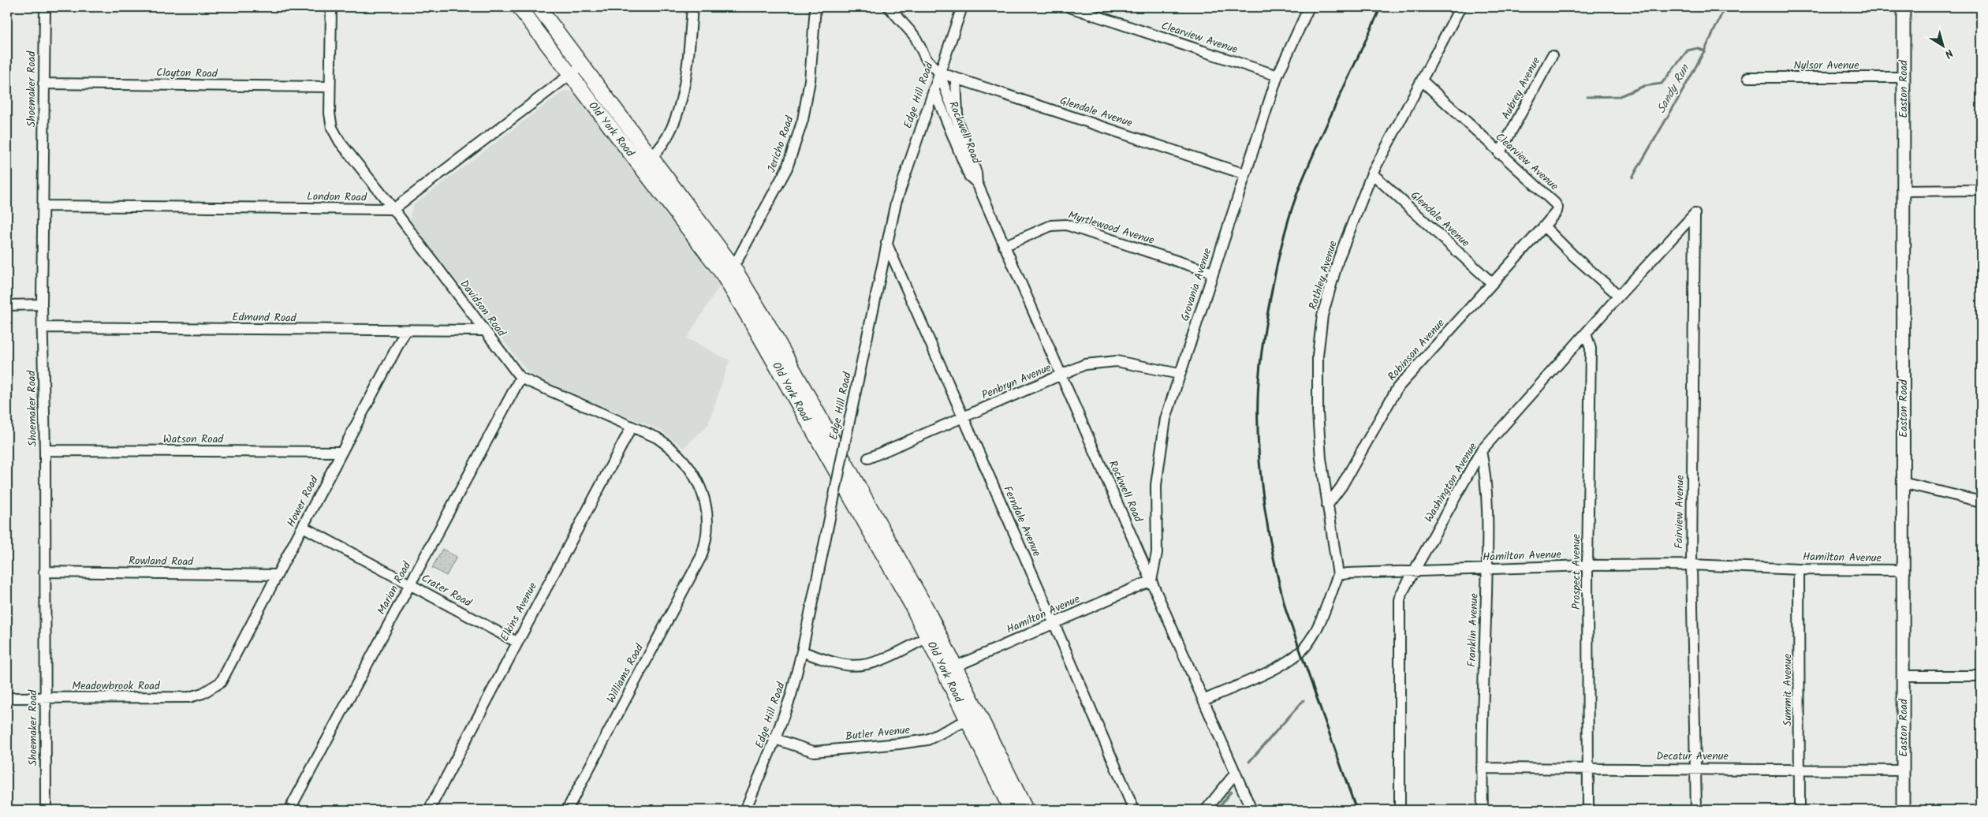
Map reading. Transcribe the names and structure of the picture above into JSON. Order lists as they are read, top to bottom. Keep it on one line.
{"streets":{"highway":["Old York Road"],"main road":["Easton Road"],"street":["Clearview Avenue","Nylsor Avenue","Clayton Road","Aubrey Avenue","Shoemaker Road","Edge Hill Road","Glendale Avenue","Rockwell Road","Jericho Road","London Road","Myrtlewood Avenue","Rothley Avenue","Grovania Avenue","Davidson Road","Edmund Road","Robinson Avenue","Penbryn Avenue","Watson Road","Washington Avenue","Hower Road","Fairview Avenue","Ferndale Avenue","Hamilton Avenue","Rowland Road","Prospect Avenue","Marian Road","Crater Road","Elkins Avenue","Franklin Avenue","Williams Road","Meadowbrook Road","Summit Avenue","Butler Avenue","Decatur Avenue"]},"crossings":[["Clearview Avenue","Aubrey Avenue"],["Clearview Avenue","Rothley Avenue"],["Clearview Avenue","Grovania Avenue"],["Clearview Avenue","Robinson Avenue"],["Nylsor Avenue","Easton Road"],["Clayton Road","Shoemaker Road"],["Clayton Road","Davidson Road"],["Shoemaker Road","London Road"],["Shoemaker Road","Edmund Road"],["Shoemaker Road","Watson Road"],["Shoemaker Road","Rowland Road"],["Shoemaker Road","Meadowbrook Road"],["Easton Road","Hamilton Avenue"],["Easton Road","Decatur Avenue"],["Edge Hill Road","Glendale Avenue"],["Edge Hill Road","Rockwell Road"],["Edge Hill Road","Ferndale Avenue"],["Edge Hill Road","Butler Avenue"],["Glendale Avenue","Rockwell Road"],["Glendale Avenue","Rothley Avenue"],["Glendale Avenue","Grovania Avenue"],["Glendale Avenue","Robinson Avenue"],["Old York Road","Jericho Road"],["Old York Road","Hamilton Avenue"],["Old York Road","Butler Avenue"],["Rockwell Road","Myrtlewood Avenue"],["Rockwell Road","Grovania Avenue"],["Rockwell Road","Penbryn Avenue"],["Rockwell Road","Hamilton Avenue"],["London Road","Davidson Road"],["Myrtlewood Avenue","Grovania Avenue"],["Rothley Avenue","Robinson Avenue"],["Rothley Avenue","Hamilton Avenue"],["Grovania Avenue","Penbryn Avenue"],["Grovania Avenue","Hamilton Avenue"],["Davidson Road","Edmund Road"],["Davidson Road","Marian Road"],["Davidson Road","Elkins Avenue"],["Davidson Road","Williams Road"],["Edmund Road","Hower Road"],["Penbryn Avenue","Ferndale Avenue"],["Watson Road","Hower Road"],["Washington Avenue","Fairview Avenue"],["Washington Avenue","Hamilton Avenue"],["Washington Avenue","Prospect Avenue"],["Washington Avenue","Franklin Avenue"],["Hower Road","Rowland Road"],["Hower Road","Crater Road"],["Hower Road","Meadowbrook Road"],["Fairview Avenue","Hamilton Avenue"],["Fairview Avenue","Decatur Avenue"],["Ferndale Avenue","Hamilton Avenue"],["Hamilton Avenue","Prospect Avenue"],["Hamilton Avenue","Franklin Avenue"],["Hamilton Avenue","Summit Avenue"],["Prospect Avenue","Decatur Avenue"],["Marian Road","Crater Road"],["Crater Road","Elkins Avenue"],["Franklin Avenue","Decatur Avenue"],["Summit Avenue","Decatur Avenue"]],"water":["Sandy Run"],"north":"bottom right"}
